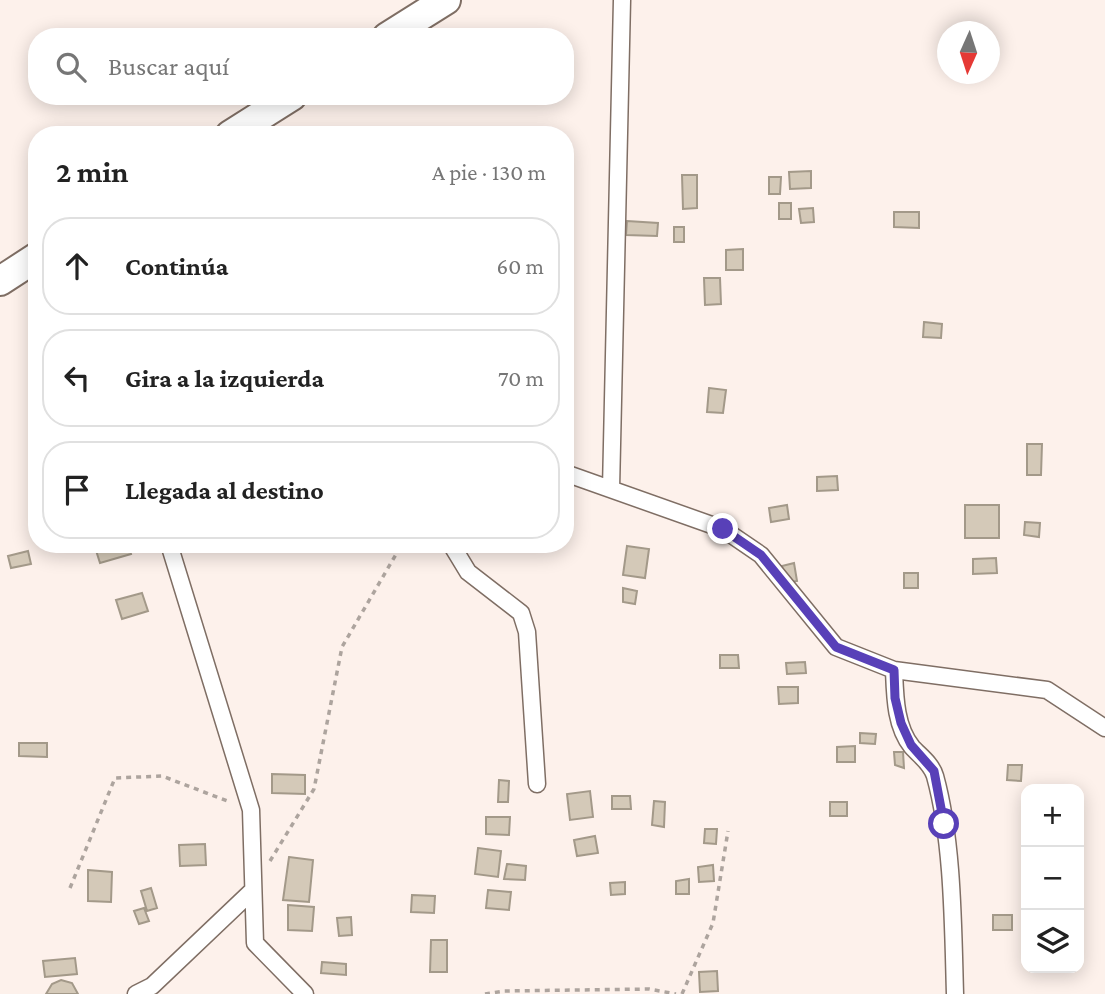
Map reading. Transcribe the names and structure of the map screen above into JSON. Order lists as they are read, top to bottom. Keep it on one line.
{"north":"bottom","page":{"search":"Buscar aquí","heading":["2 min","A pie · 130 m"],"list":[["Continúa","60 m"],["Gira a la izquierda","70 m"],"Llegada al destino"],"map_buttons":["+","−"]}}
